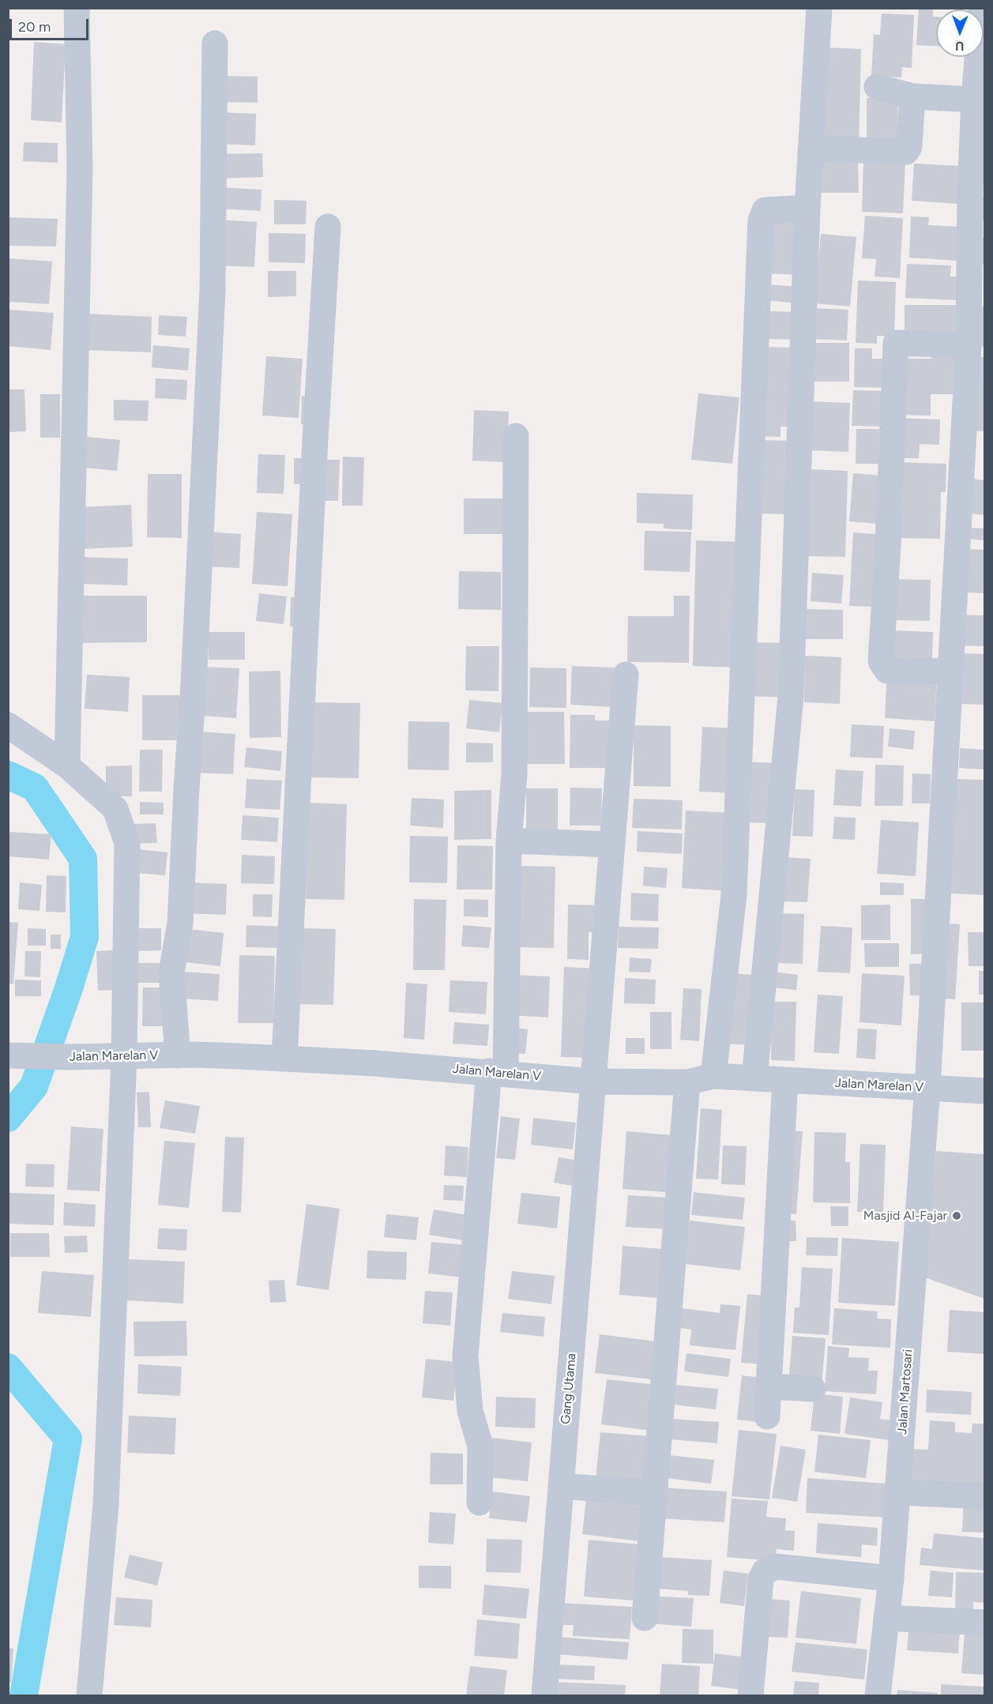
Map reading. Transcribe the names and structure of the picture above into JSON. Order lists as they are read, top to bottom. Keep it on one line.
{"streets":{"street":["Jalan Marelan V","Gang Utama","Jalan Martosari"]},"crossings":[["Jalan Marelan V","Gang Utama"],["Jalan Marelan V","Jalan Martosari"]],"places":["Masjid Al-Fajar"],"scale_bar":"20 m","north":"bottom"}
